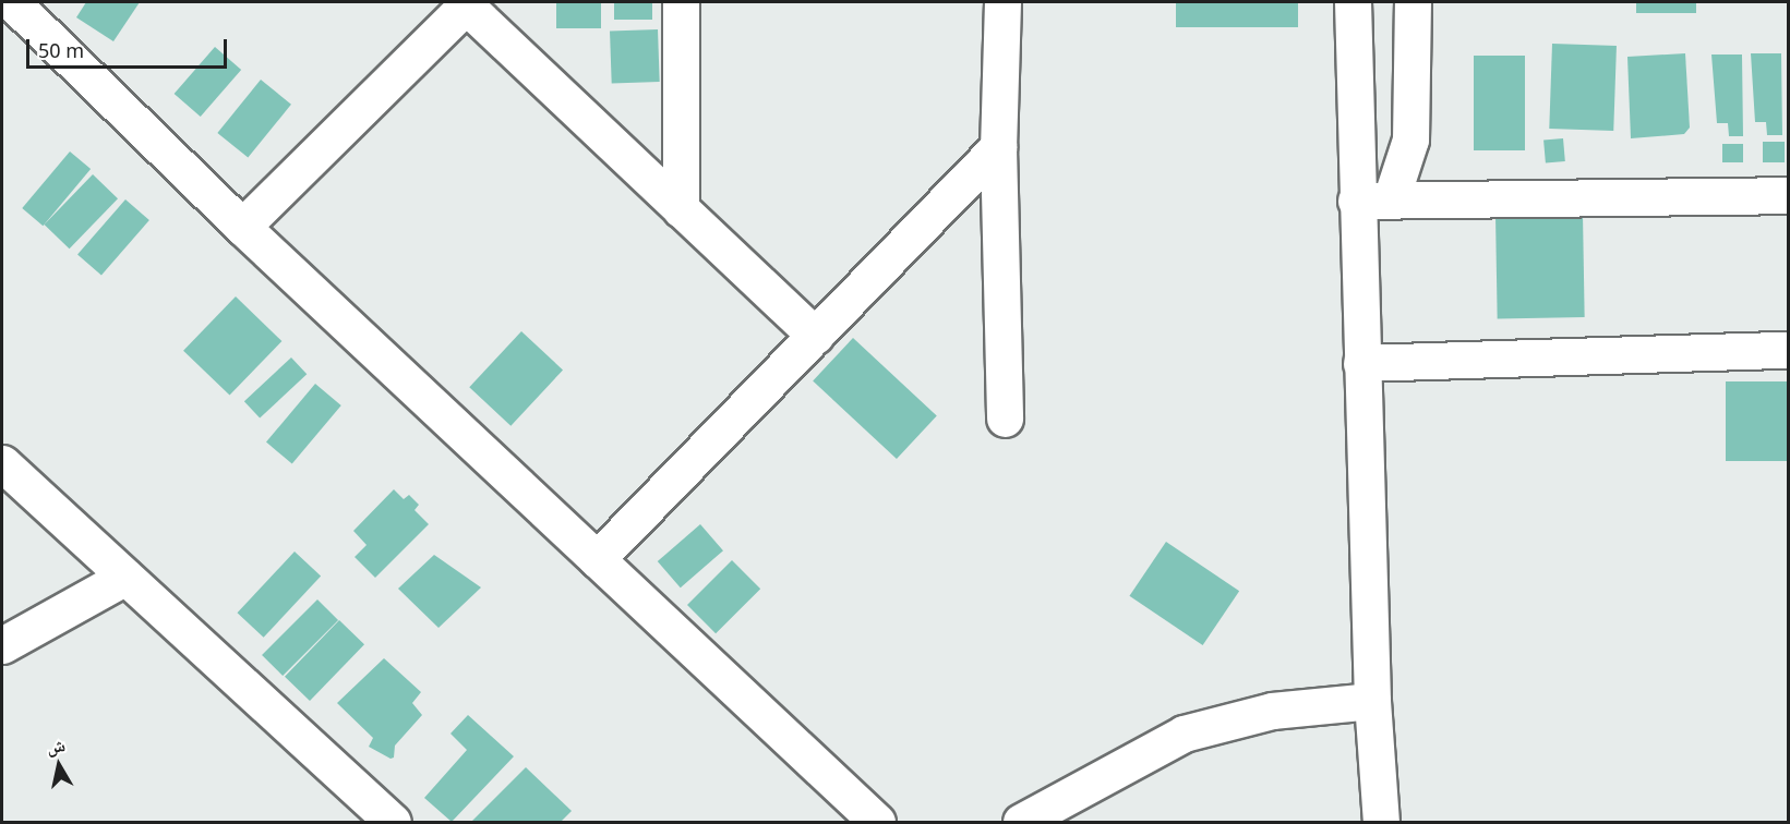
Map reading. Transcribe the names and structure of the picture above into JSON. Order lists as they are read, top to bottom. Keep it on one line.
{"scale_bar":"50 m","north":"top"}
